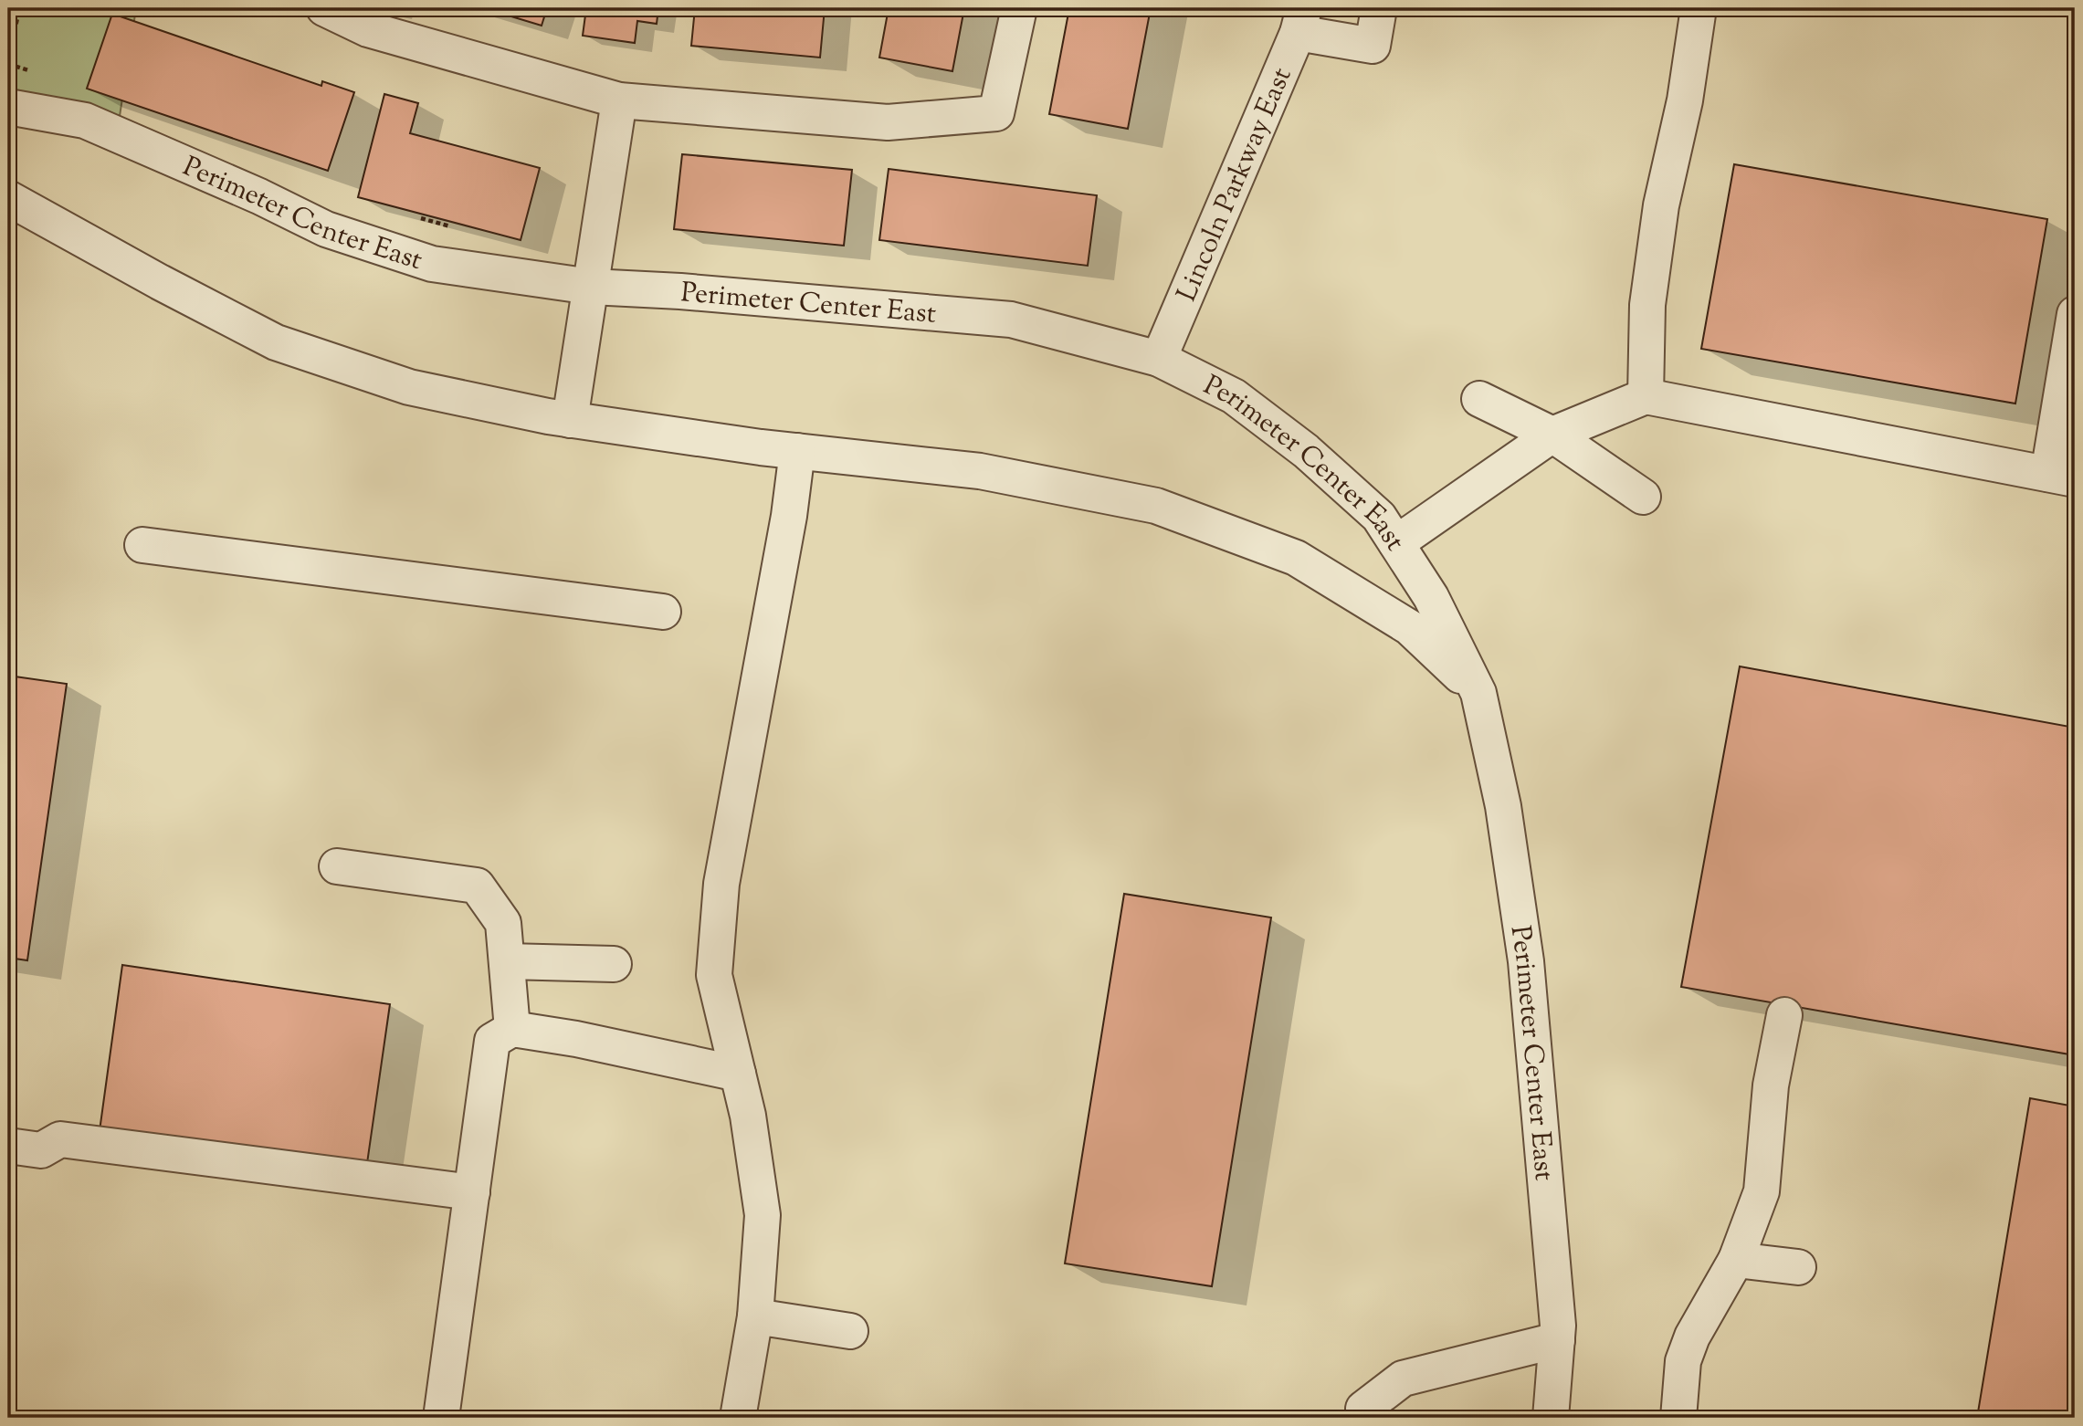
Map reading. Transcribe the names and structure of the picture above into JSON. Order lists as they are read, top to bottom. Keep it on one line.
{"streets":{"street":["Lincoln Parkway East","Perimeter Center East"]},"crossings":[["Lincoln Parkway East","Perimeter Center East"]]}
